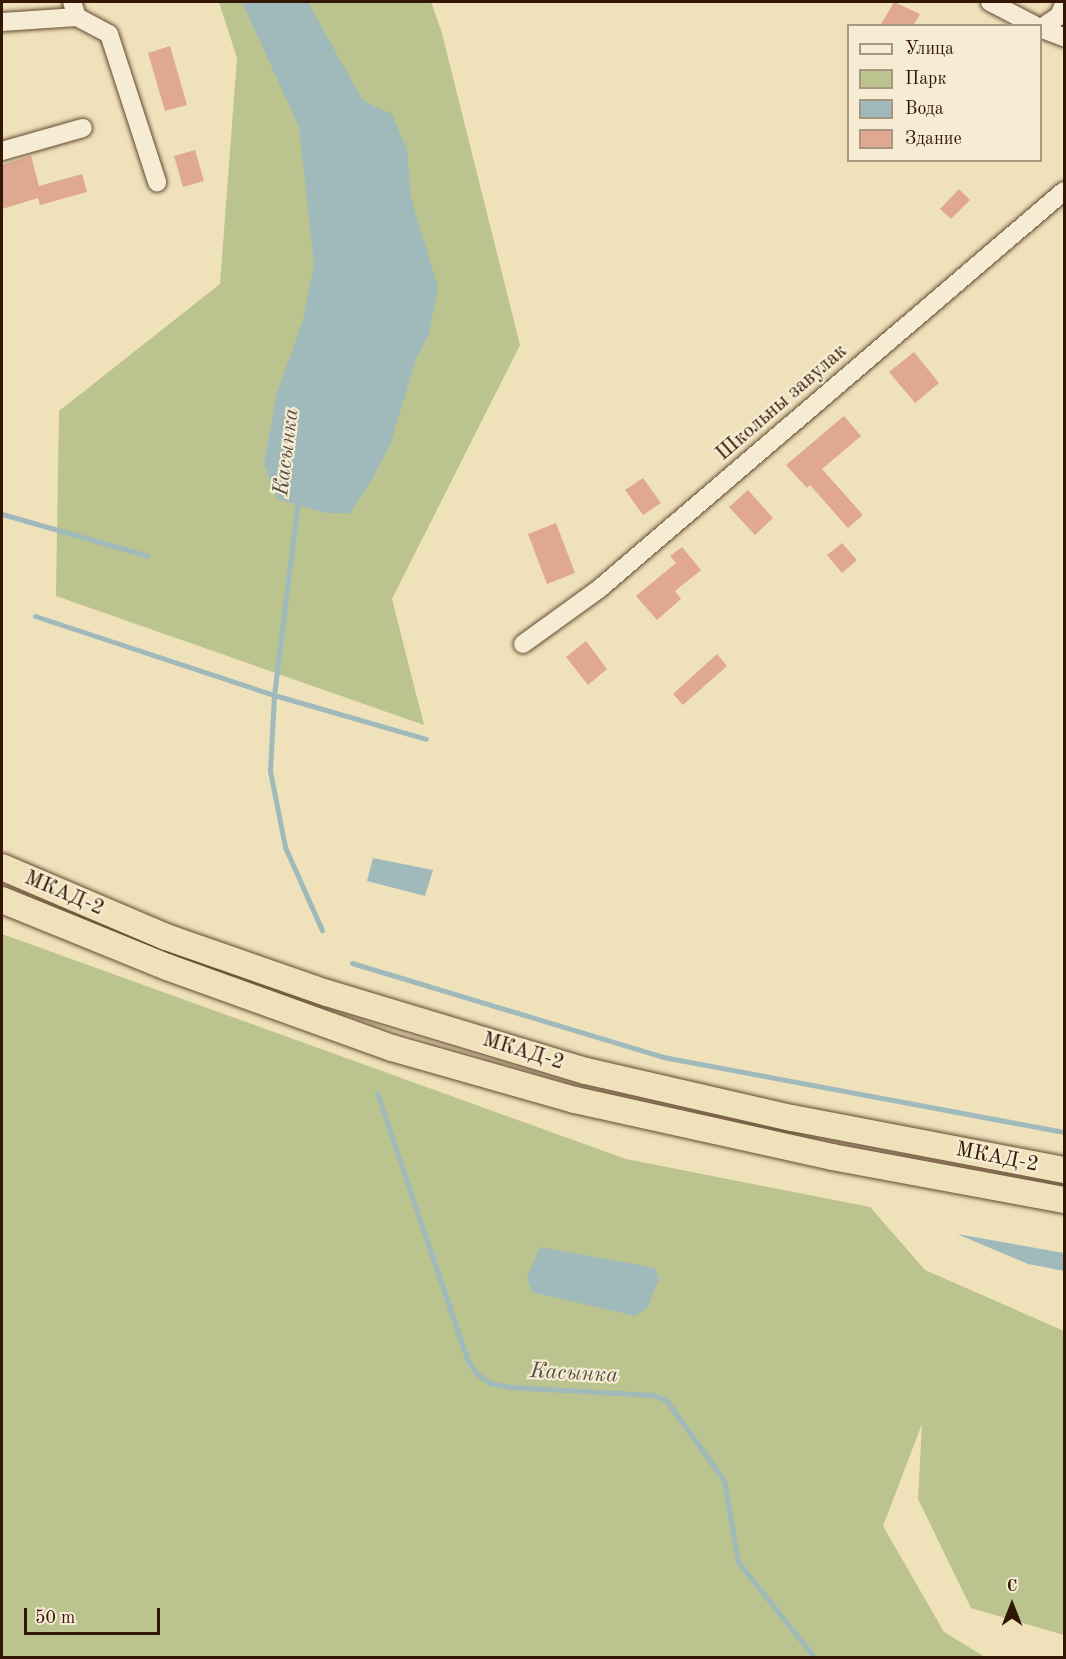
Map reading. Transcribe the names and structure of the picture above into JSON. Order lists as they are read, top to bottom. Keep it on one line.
{"streets":{"highway":["МКАД-2"],"street":["Школьны завулак"]},"water":["Касынка"],"legend":["Улица","Парк","Вода","Здание"],"scale_bar":"50 m","north":"top"}
